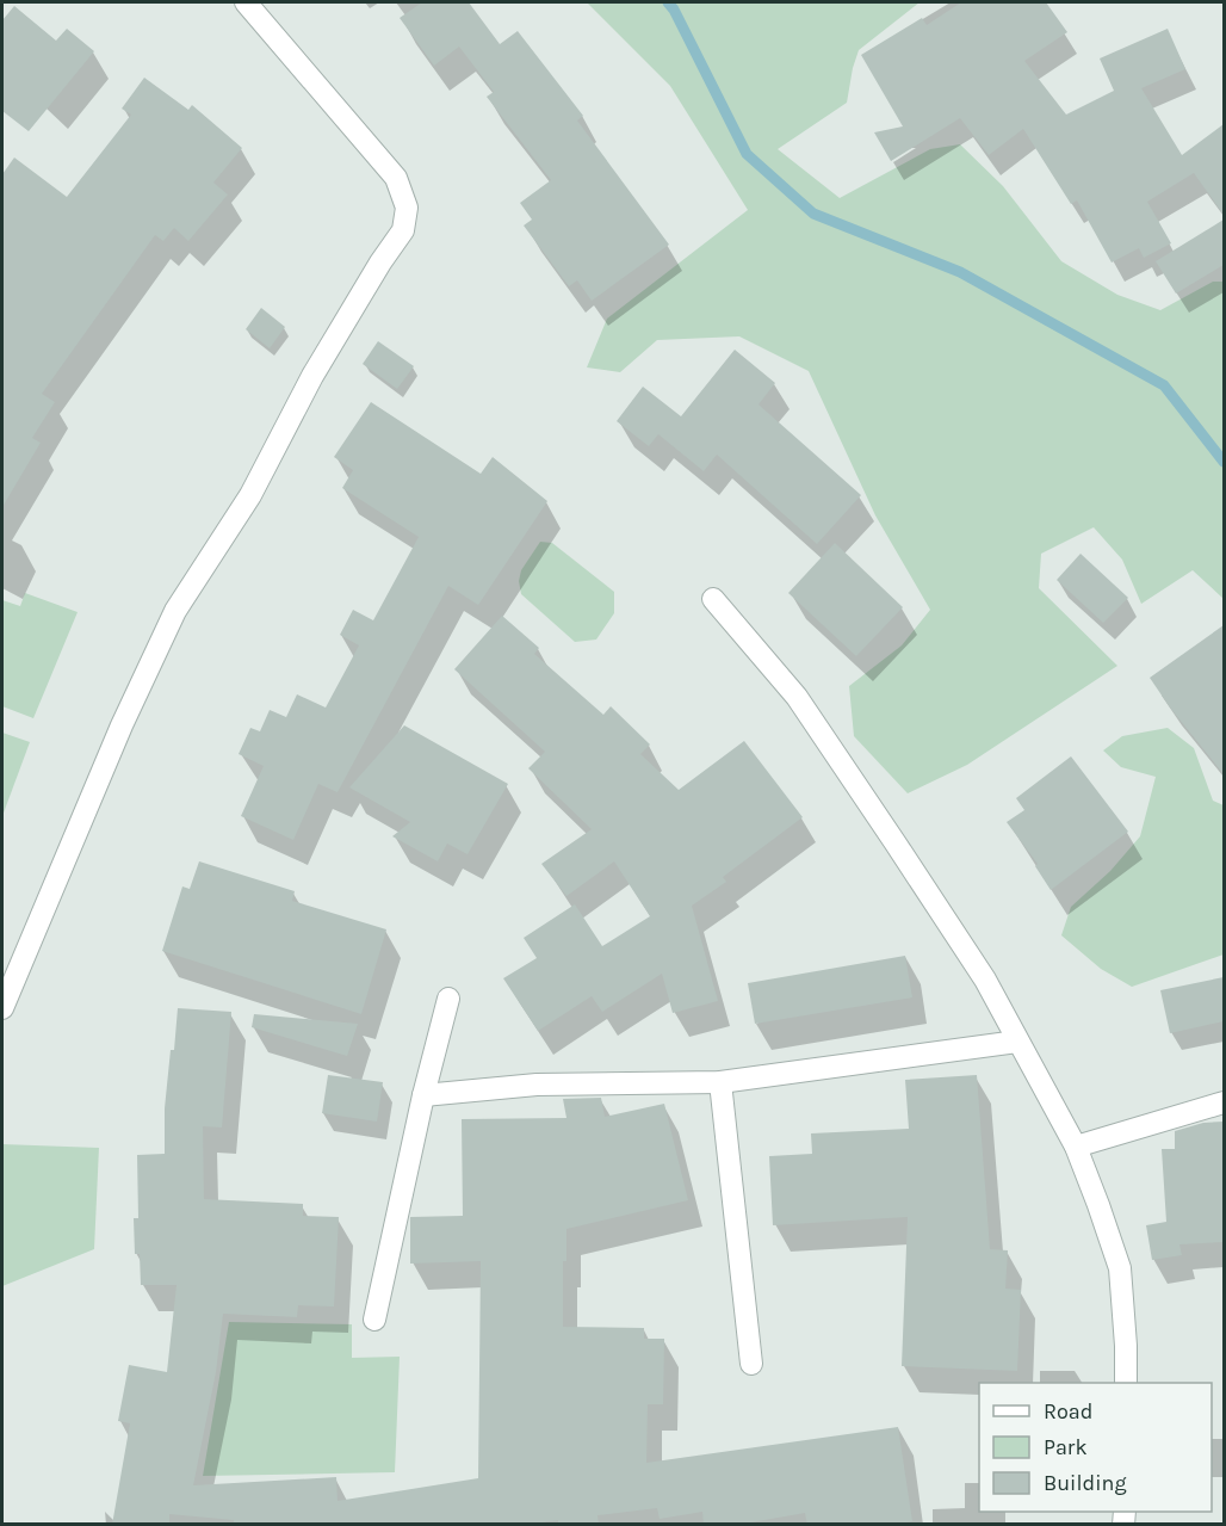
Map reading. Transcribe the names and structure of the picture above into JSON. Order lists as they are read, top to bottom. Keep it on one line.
{"legend":["Road","Park","Building"]}
